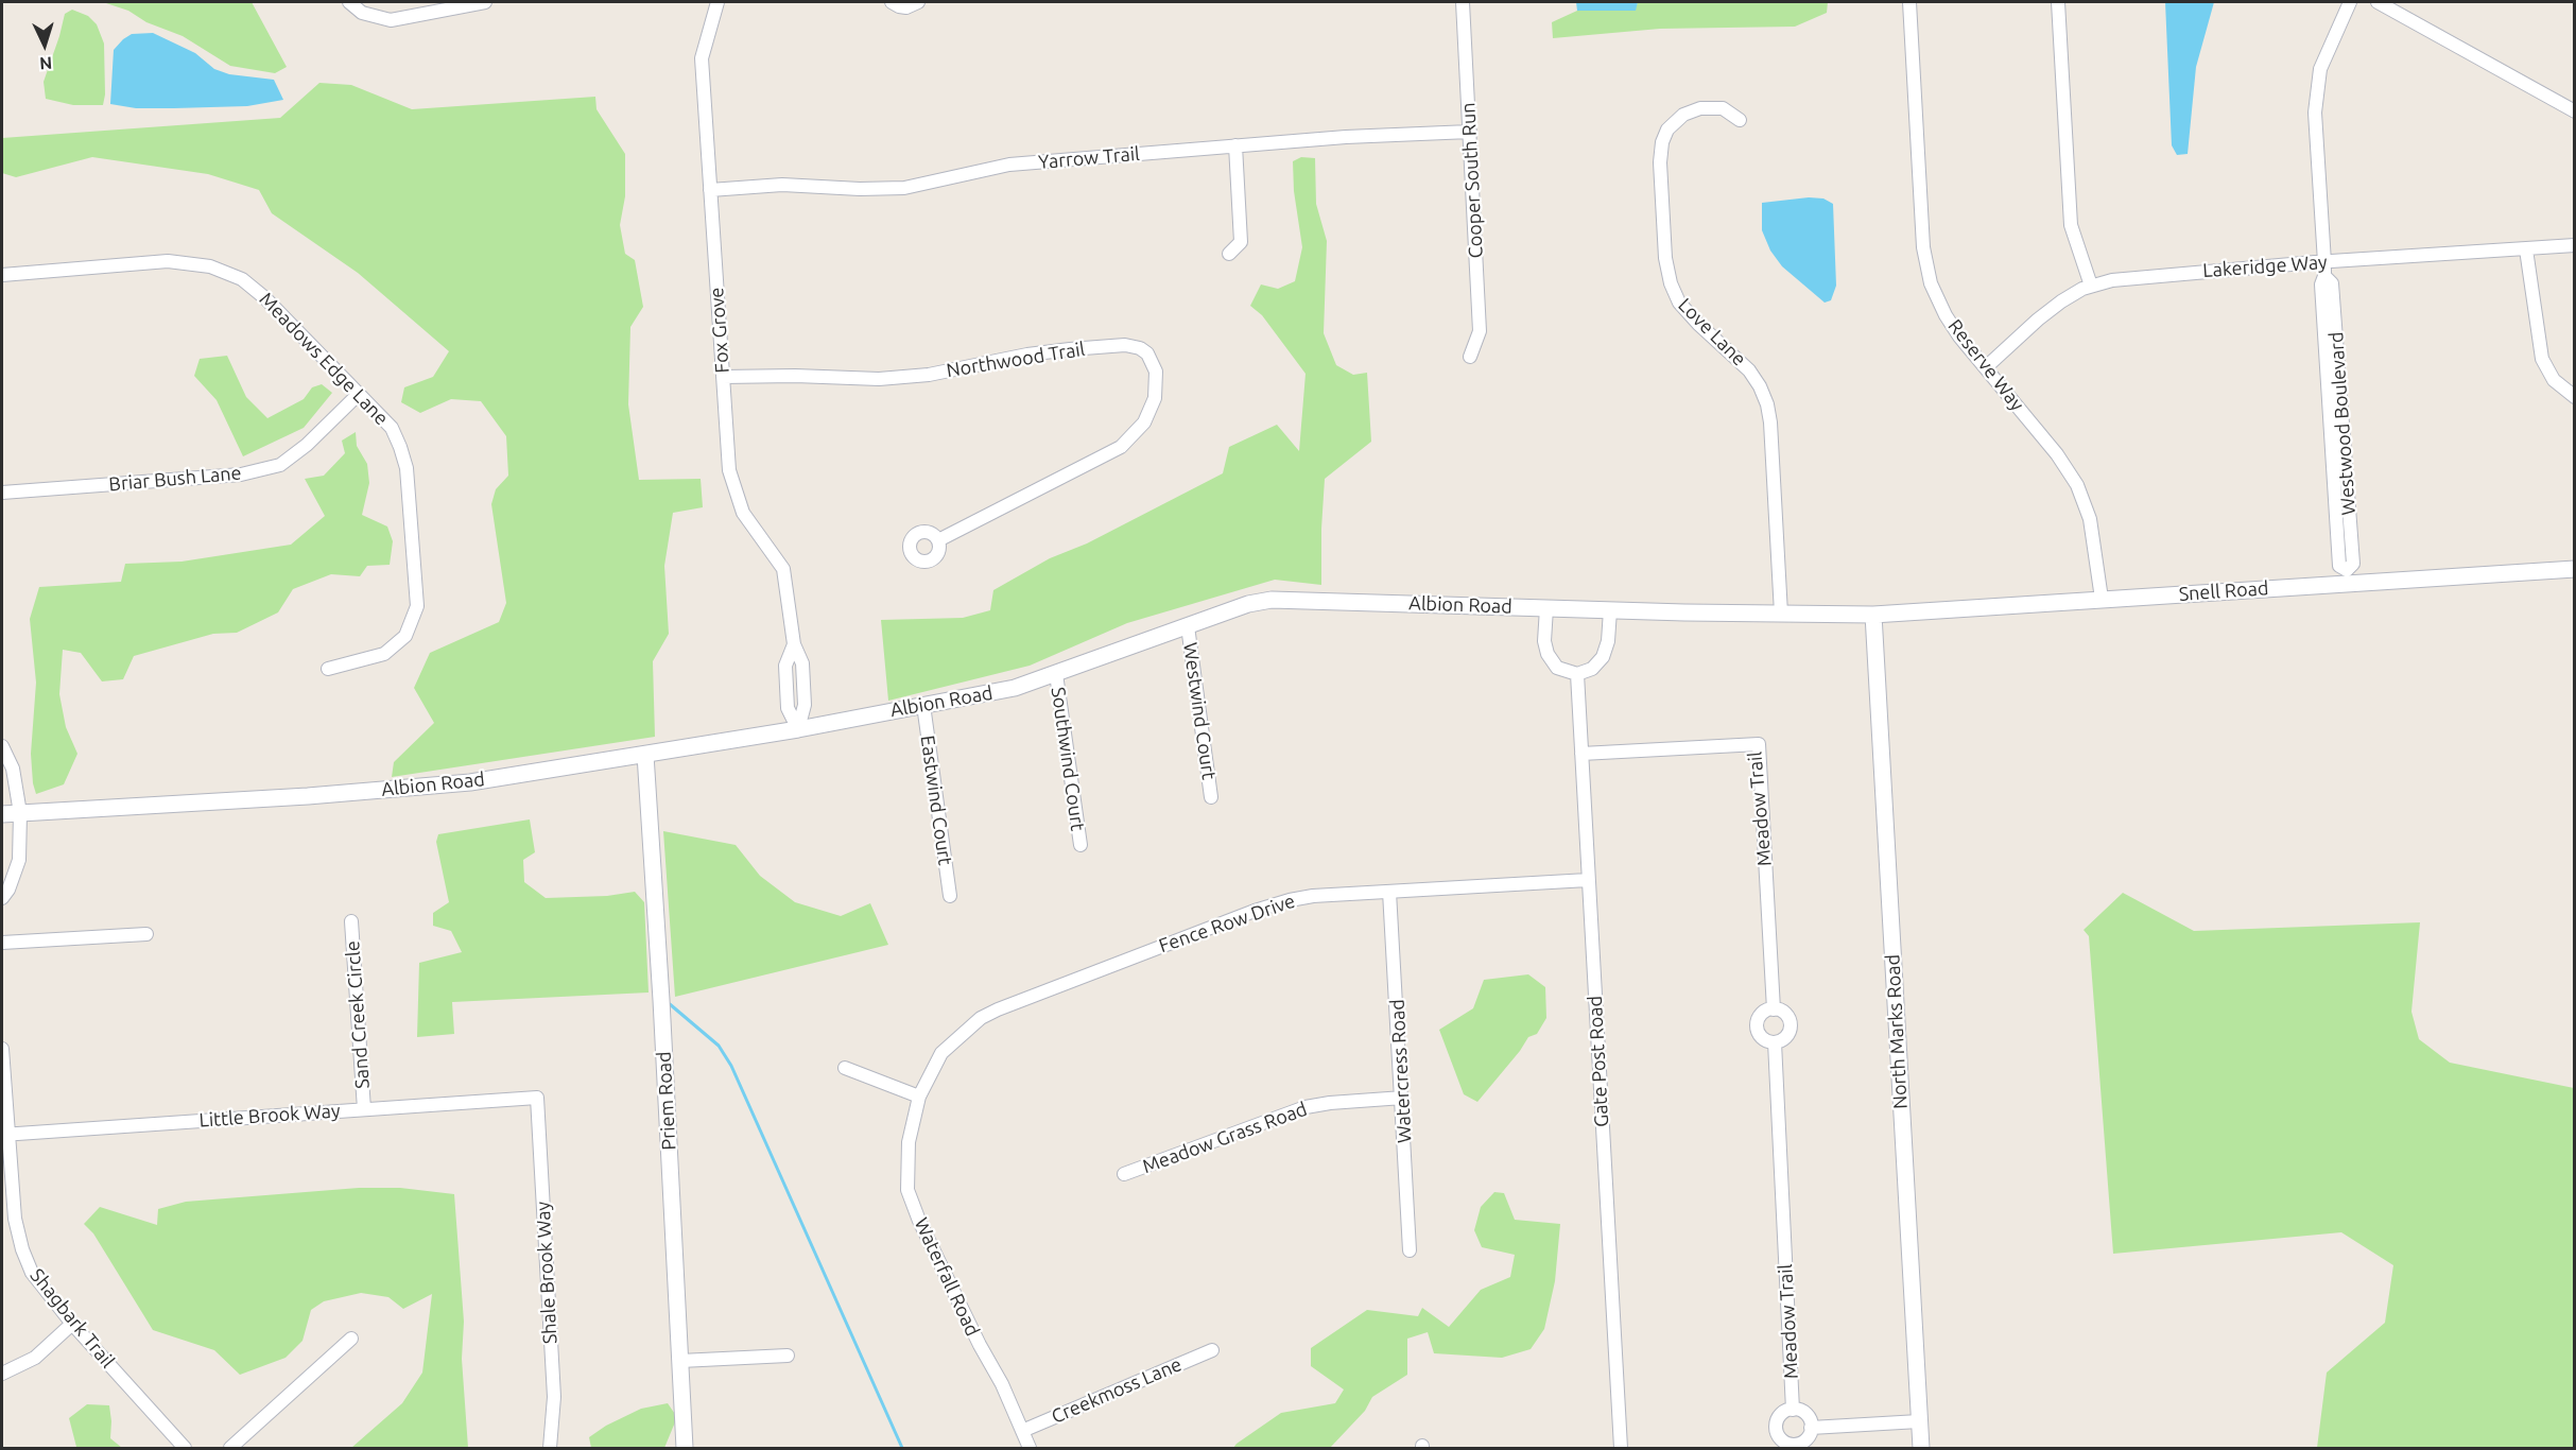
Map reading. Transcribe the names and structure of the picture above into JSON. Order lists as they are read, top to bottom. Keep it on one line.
{"streets":{"street":["Yarrow Trail","Cooper South Run","Lakeridge Way","Fox Grove","Love Lane","Meadows Edge Lane","Northwood Trail","Reserve Way","Westwood Boulevard","Briar Bush Lane","Snell Road","Albion Road","Westwind Court","Southwind Court","Eastwind Court","Meadow Trail","Fence Row Drive","Sand Creek Circle","North Marks Road","Gate Post Road","Watercress Road","Priem Road","Little Brook Way","Meadow Grass Road","Shale Brook Way","Waterfall Road","Shagbark Trail","Creekmoss Lane"]},"crossings":[["Yarrow Trail","Cooper South Run"],["Yarrow Trail","Fox Grove"],["Lakeridge Way","Reserve Way"],["Lakeridge Way","Westwood Boulevard"],["Fox Grove","Northwood Trail"],["Fox Grove","Albion Road"],["Love Lane","Albion Road"],["Meadows Edge Lane","Briar Bush Lane"],["Reserve Way","Snell Road"],["Westwood Boulevard","Snell Road"],["Snell Road","Albion Road"],["Snell Road","North Marks Road"],["Albion Road","Westwind Court"],["Albion Road","Southwind Court"],["Albion Road","Eastwind Court"],["Albion Road","North Marks Road"],["Albion Road","Gate Post Road"],["Albion Road","Priem Road"],["Meadow Trail","Gate Post Road"],["Fence Row Drive","Gate Post Road"],["Fence Row Drive","Watercress Road"],["Fence Row Drive","Waterfall Road"],["Sand Creek Circle","Little Brook Way"],["Watercress Road","Meadow Grass Road"],["Little Brook Way","Shale Brook Way"],["Little Brook Way","Shagbark Trail"],["Waterfall Road","Creekmoss Lane"]],"north":"bottom"}
